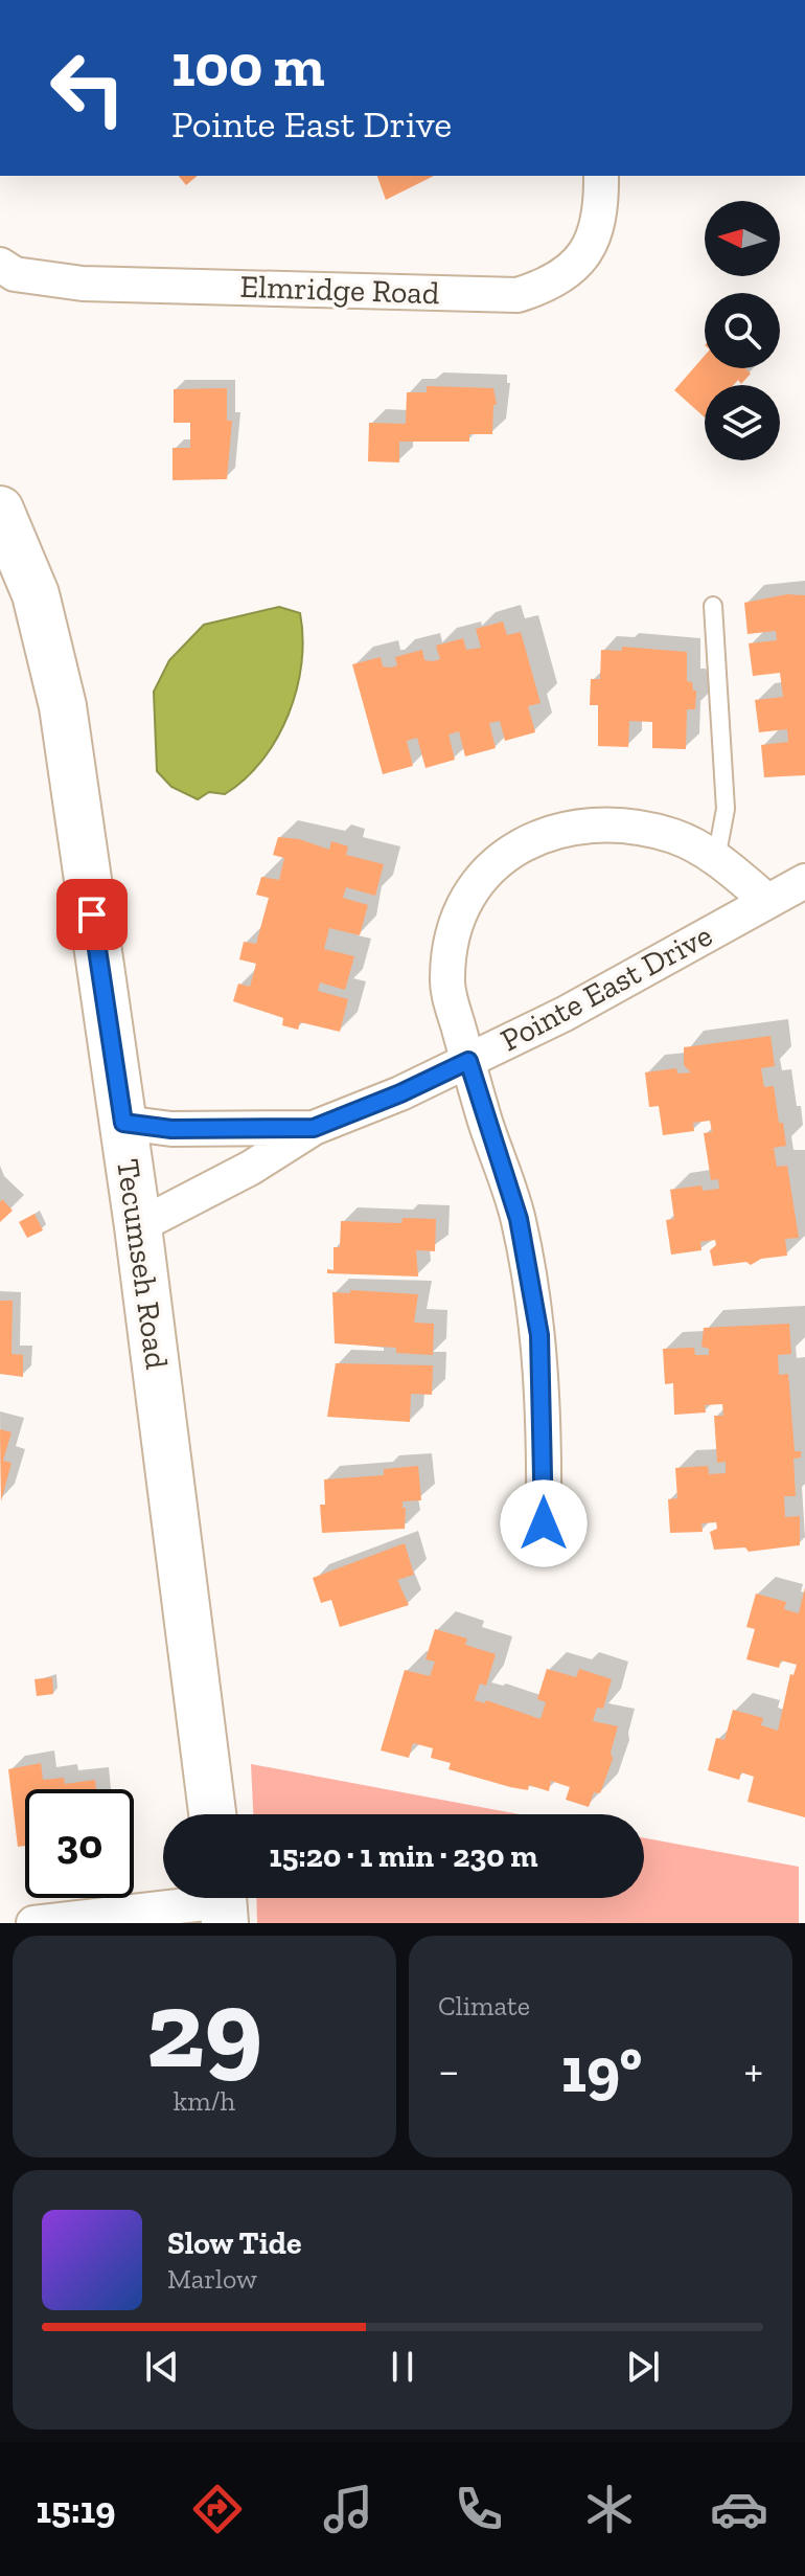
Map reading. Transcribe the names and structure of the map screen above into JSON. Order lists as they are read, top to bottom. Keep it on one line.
{"streets":{"street":["Elmridge Road","Pointe East Drive","Tecumseh Road"]},"crossings":[["Pointe East Drive","Tecumseh Road"]],"north":"left","page":{"turn":["100 m","Pointe East Drive"],"limit":"30","trip":"15:20 · 1 min · 230 m","tile":[["29","km/h"],"Climate"],"heat":["−","19°","+"],"song":["Slow Tide","Marlow"],"tabs":"15:19"}}
